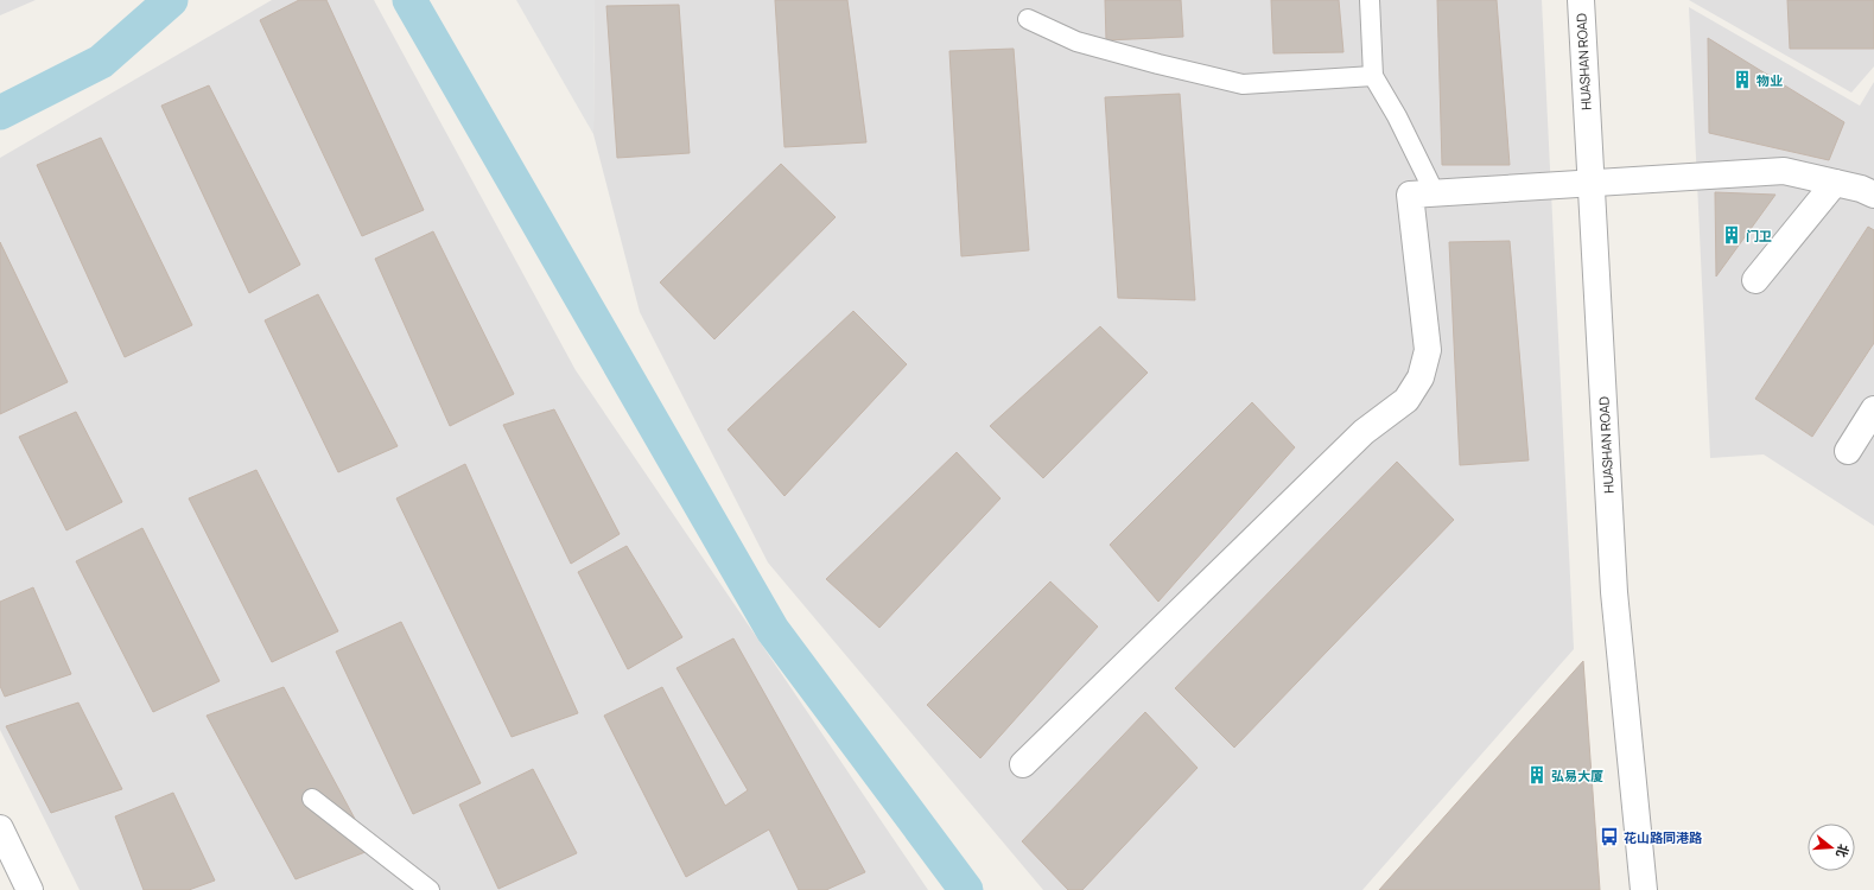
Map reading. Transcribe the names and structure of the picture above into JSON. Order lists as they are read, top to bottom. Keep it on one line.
{"streets":{"street":["HUASHAN ROAD"]},"places":{"building":["物业","门卫","弘易大厦"],"bus stop":["花山路同港路"]},"north":"right"}
